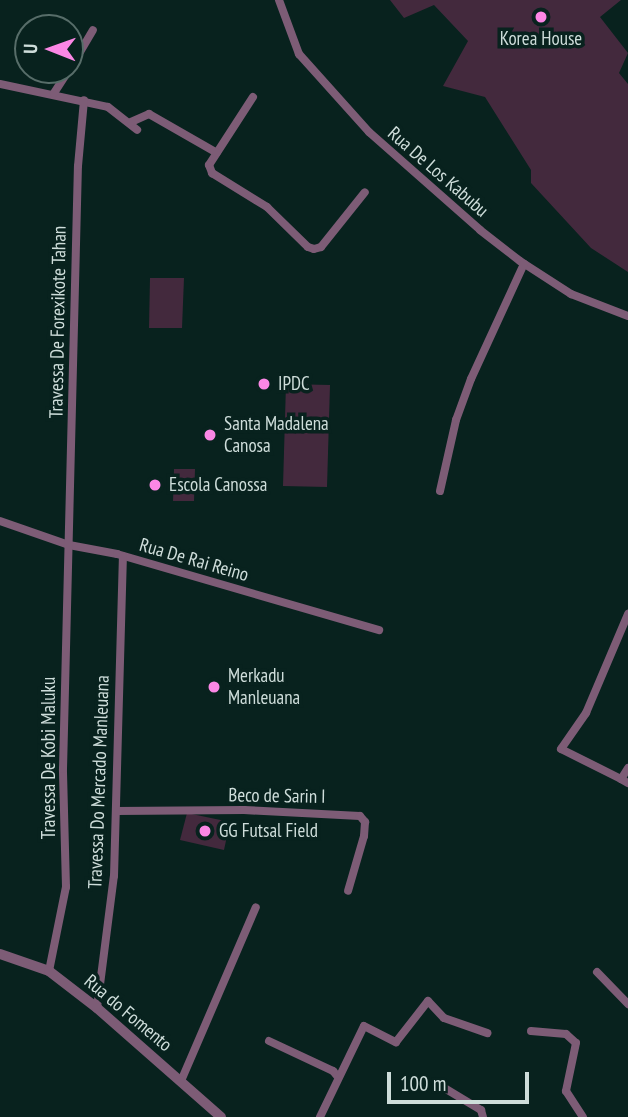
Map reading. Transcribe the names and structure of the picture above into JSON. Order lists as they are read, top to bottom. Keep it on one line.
{"streets":{"street":["Rua De Los Kabubu","Travessa De Forexikote Tahan","Rua De Rai Reino","Travessa De Kobi Maluku","Travessa Do Mercado Manleuana","Beco de Sarin I","Rua do Fomento"]},"crossings":[["Travessa De Forexikote Tahan","Rua De Rai Reino"],["Travessa De Forexikote Tahan","Travessa De Kobi Maluku"],["Rua De Rai Reino","Travessa De Kobi Maluku"],["Rua De Rai Reino","Travessa Do Mercado Manleuana"],["Travessa De Kobi Maluku","Rua do Fomento"],["Travessa Do Mercado Manleuana","Beco de Sarin I"],["Travessa Do Mercado Manleuana","Rua do Fomento"]],"places":["Korea House","IPDC","Santa Madalena Canosa","Escola Canossa","Merkadu Manleuana","GG Futsal Field"],"scale_bar":"100 m","north":"left"}
